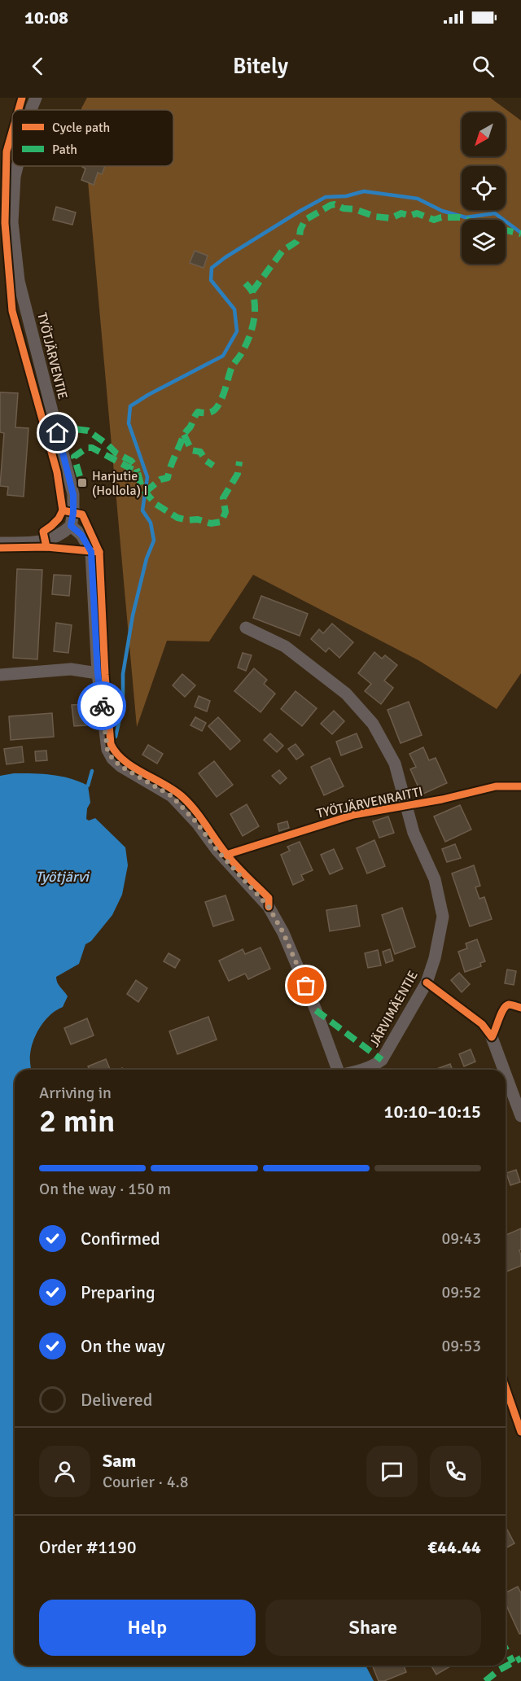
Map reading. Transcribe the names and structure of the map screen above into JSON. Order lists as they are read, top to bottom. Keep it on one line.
{"streets":{"street":["TYÖTJÄRVENTIE","JÄRVIMÄENTIE"],"cycle path":["TYÖTJÄRVENRAITTI"]},"water":["Työtjärvi"],"places":{"transit":["Harjutie (Hollola) I"]},"legend":["Cycle path","Path"],"north":"bottom left","page":{"status":"10:08","header":"Bitely","heading":["2 min","Arriving in","10:10–10:15"],"panel":["Sam","Courier · 4.8","Order #1190","€44.44"],"bar":"On the way · 150 m","list":[["Confirmed","09:43"],["Preparing","09:52"],["On the way","09:53"],"Delivered"],"buttons":["Help","Share"]}}
